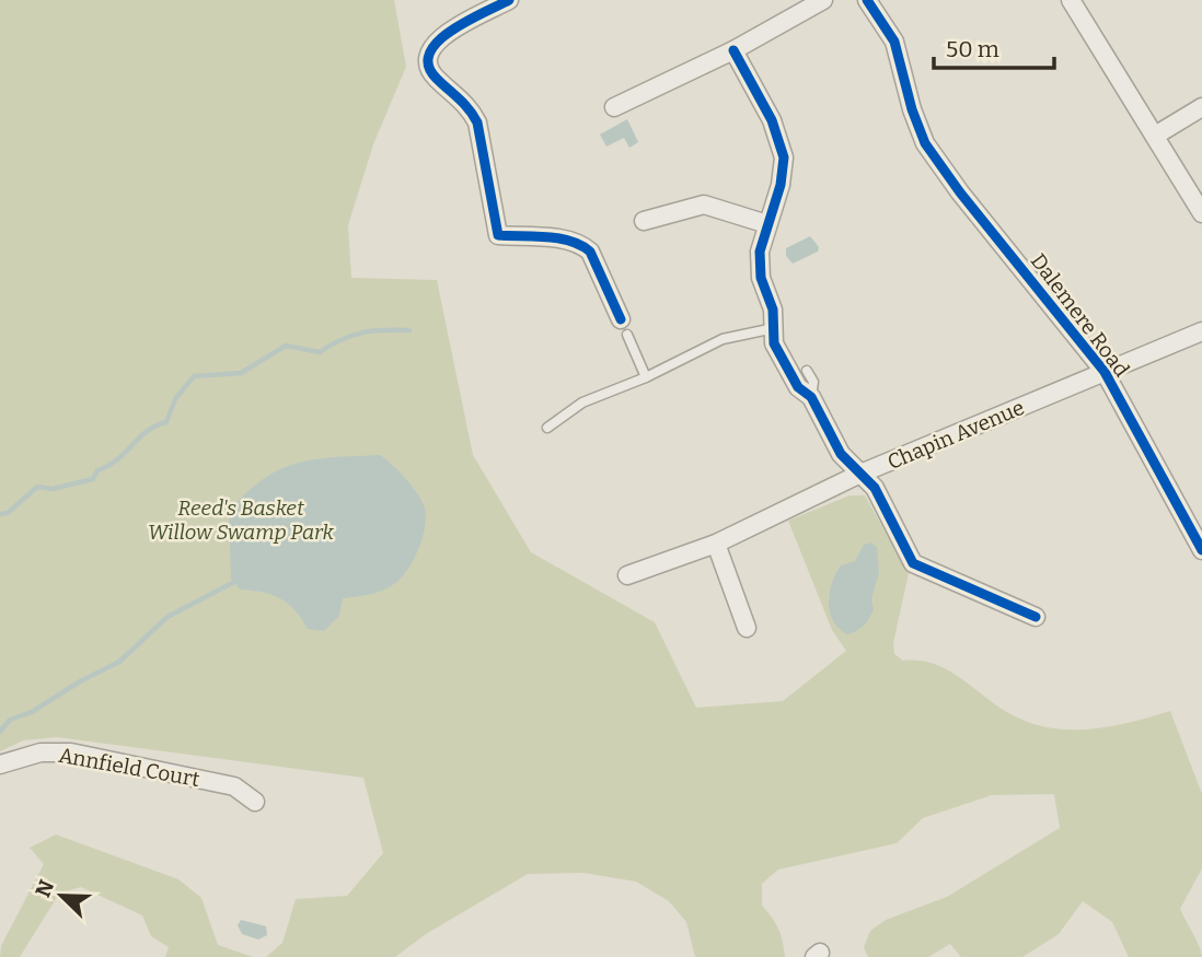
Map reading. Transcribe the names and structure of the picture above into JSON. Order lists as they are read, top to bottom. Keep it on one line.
{"streets":{"street":["Dalemere Road","Chapin Avenue","Annfield Court"]},"crossings":[["Dalemere Road","Chapin Avenue"]],"parks":["Reed's Basket Willow Swamp Park"],"scale_bar":"50 m","north":"top left"}
